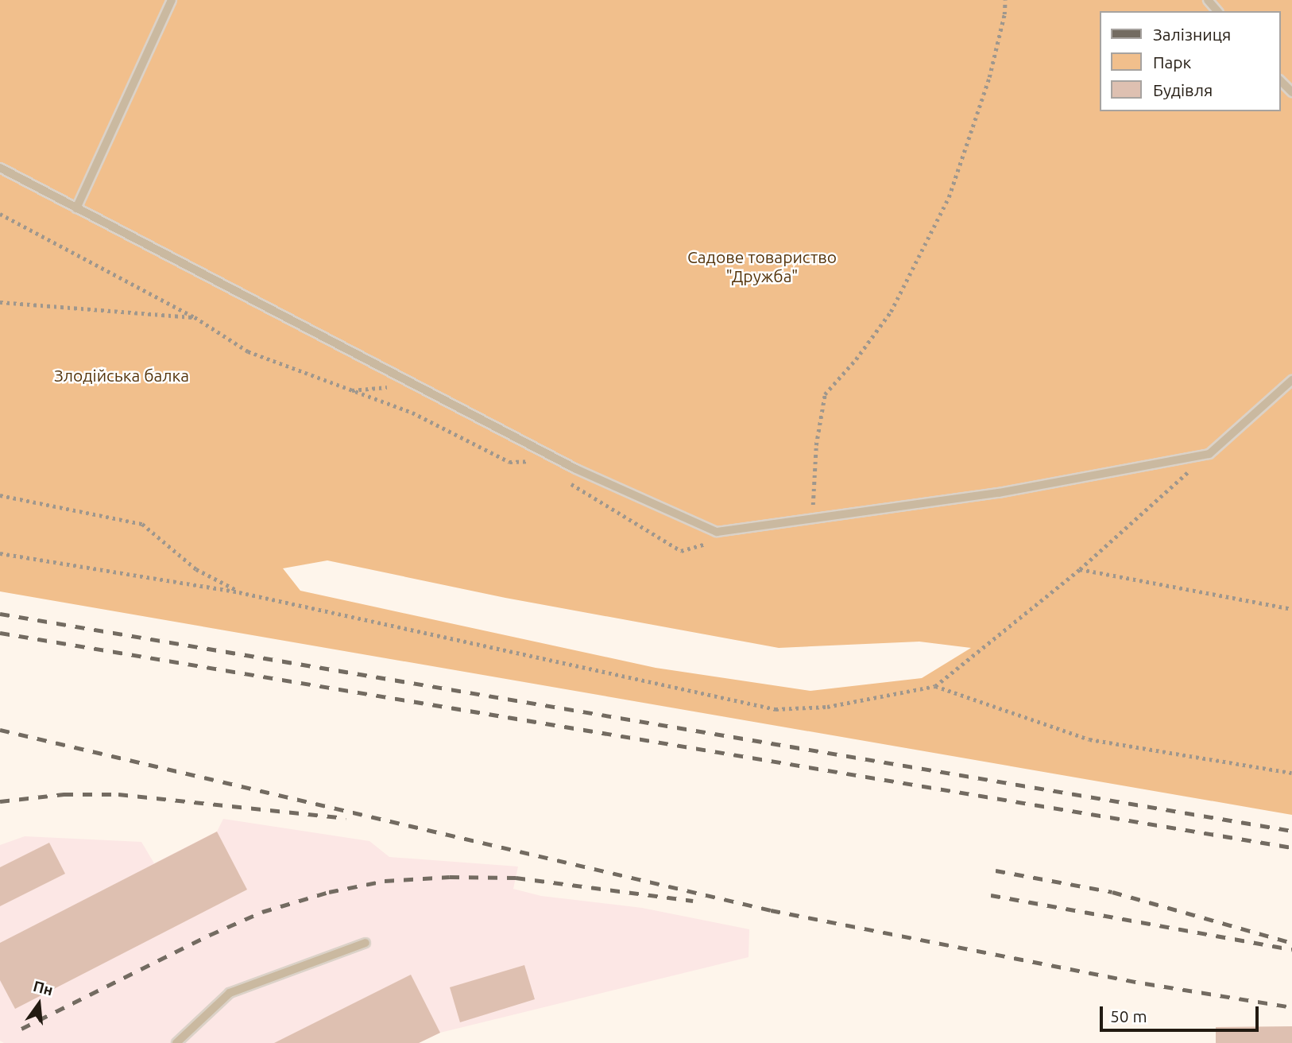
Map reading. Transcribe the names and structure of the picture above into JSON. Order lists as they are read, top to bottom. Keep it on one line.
{"parks":["Садове товариство \"Дружба\"","Злодійська балка"],"legend":["Залізниця","Парк","Будівля"],"scale_bar":"50 m","north":"top"}
